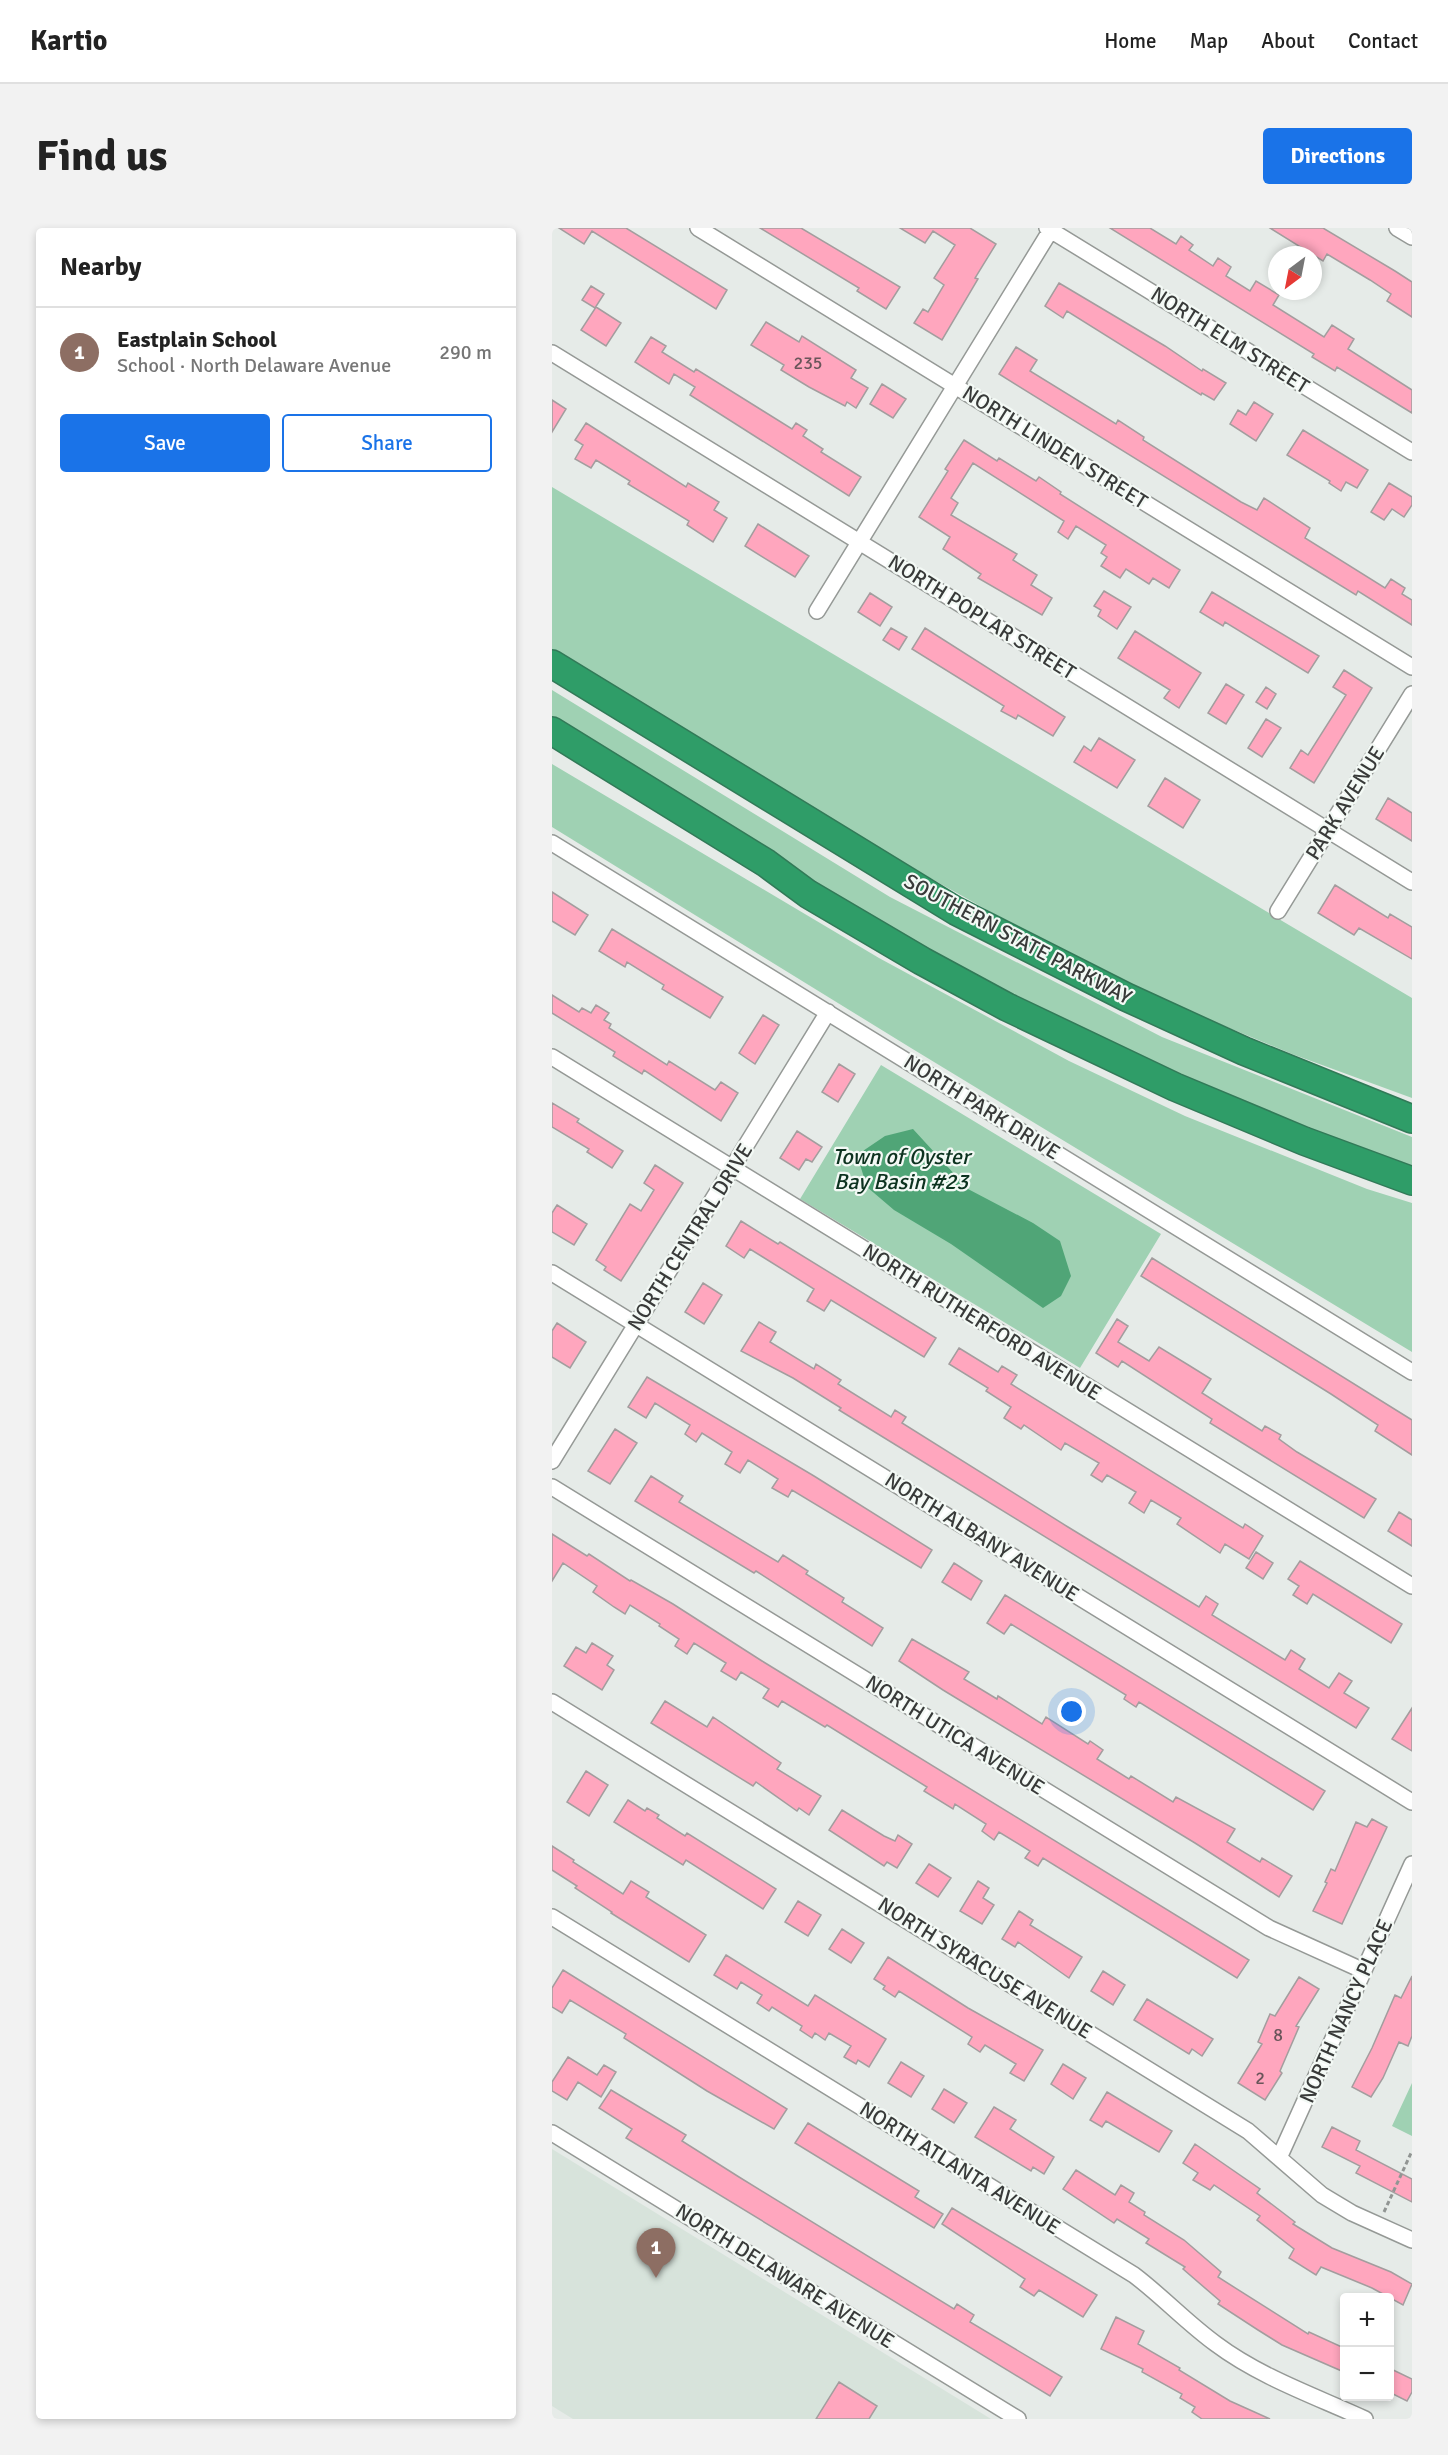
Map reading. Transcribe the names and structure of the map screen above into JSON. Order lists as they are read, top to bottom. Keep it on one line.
{"streets":{"highway":["SOUTHERN STATE PARKWAY"],"street":["NORTH ELM STREET","NORTH LINDEN STREET","NORTH POPLAR STREET","PARK AVENUE","NORTH PARK DRIVE","NORTH CENTRAL DRIVE","NORTH RUTHERFORD AVENUE","NORTH ALBANY AVENUE","NORTH UTICA AVENUE","NORTH SYRACUSE AVENUE","NORTH NANCY PLACE","NORTH ATLANTA AVENUE","NORTH DELAWARE AVENUE"]},"crossings":[["NORTH POPLAR STREET","PARK AVENUE"],["NORTH PARK DRIVE","NORTH CENTRAL DRIVE"],["NORTH CENTRAL DRIVE","NORTH RUTHERFORD AVENUE"],["NORTH CENTRAL DRIVE","NORTH ALBANY AVENUE"],["NORTH UTICA AVENUE","NORTH NANCY PLACE"],["NORTH SYRACUSE AVENUE","NORTH NANCY PLACE"]],"water":["Town of Oyster Bay Basin #23"],"house_numbers":["235","8","2"],"north":"bottom left","page":{"header":"Kartio","nav":["Home","Map","About","Contact"],"buttons":["Directions",["Save","Share"]],"title":"Find us","heading":"Nearby","list":[{"mark":"1","name":"Eastplain School","note":"School · North Delaware Avenue","value":"290 m"}],"pins":"1","map_buttons":["+","−"]}}
